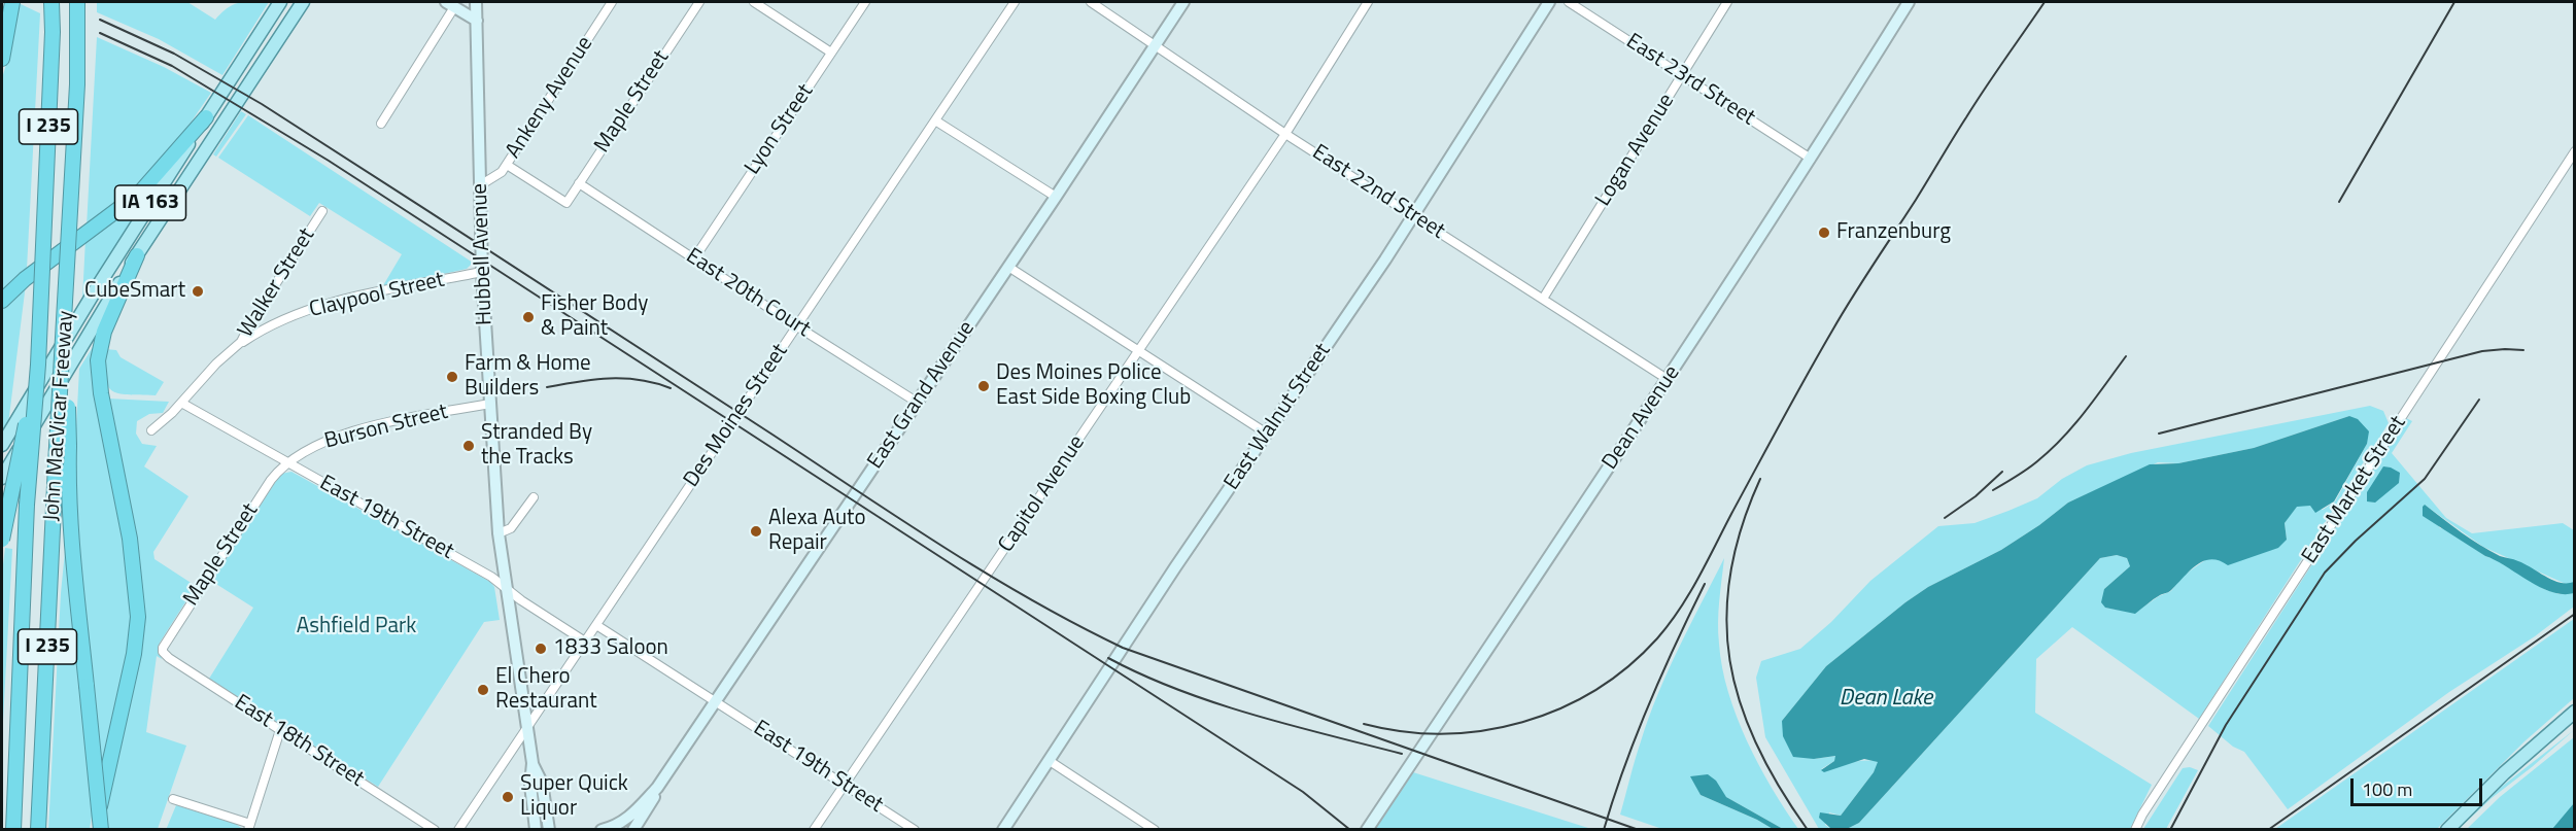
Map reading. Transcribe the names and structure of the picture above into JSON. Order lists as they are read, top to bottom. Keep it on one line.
{"streets":{"highway":["I 235","John MacVicar Freeway"],"main road":["IA 163"],"street":["East 23rd Street","Ankeny Avenue","Maple Street","Lyon Street","Logan Avenue","East 22nd Street","Hubbell Avenue","Walker Street","East 20th Court","Claypool Street","East Grand Avenue","Des Moines Street","East Walnut Street","Dean Avenue","Burson Street","East Market Street","Capitol Avenue","East 19th Street","East 18th Street"]},"crossings":[["East 23rd Street","Logan Avenue"],["East 23rd Street","Dean Avenue"],["Ankeny Avenue","Maple Street"],["Ankeny Avenue","Hubbell Avenue"],["Maple Street","East 20th Court"],["Maple Street","Burson Street"],["Maple Street","East 19th Street"],["Maple Street","East 18th Street"],["Lyon Street","East 20th Court"],["Logan Avenue","East 22nd Street"],["East 22nd Street","East Grand Avenue"],["East 22nd Street","East Walnut Street"],["East 22nd Street","Dean Avenue"],["East 22nd Street","Capitol Avenue"],["Hubbell Avenue","Claypool Street"],["Hubbell Avenue","Des Moines Street"],["Hubbell Avenue","Burson Street"],["Hubbell Avenue","East 19th Street"],["Walker Street","Claypool Street"],["Walker Street","East 19th Street"],["East 20th Court","East Grand Avenue"],["East 20th Court","Des Moines Street"],["East Grand Avenue","East 19th Street"],["Des Moines Street","East 19th Street"],["Burson Street","East 19th Street"],["Capitol Avenue","East 19th Street"]],"water":["Dean Lake"],"parks":["Ashfield Park"],"places":["Franzenburg","CubeSmart","Fisher Body & Paint","Farm & Home Builders","Des Moines Police East Side Boxing Club","Stranded By the Tracks","Alexa Auto Repair","1833 Saloon","El Chero Restaurant","Super Quick Liquor"],"scale_bar":"100 m"}
